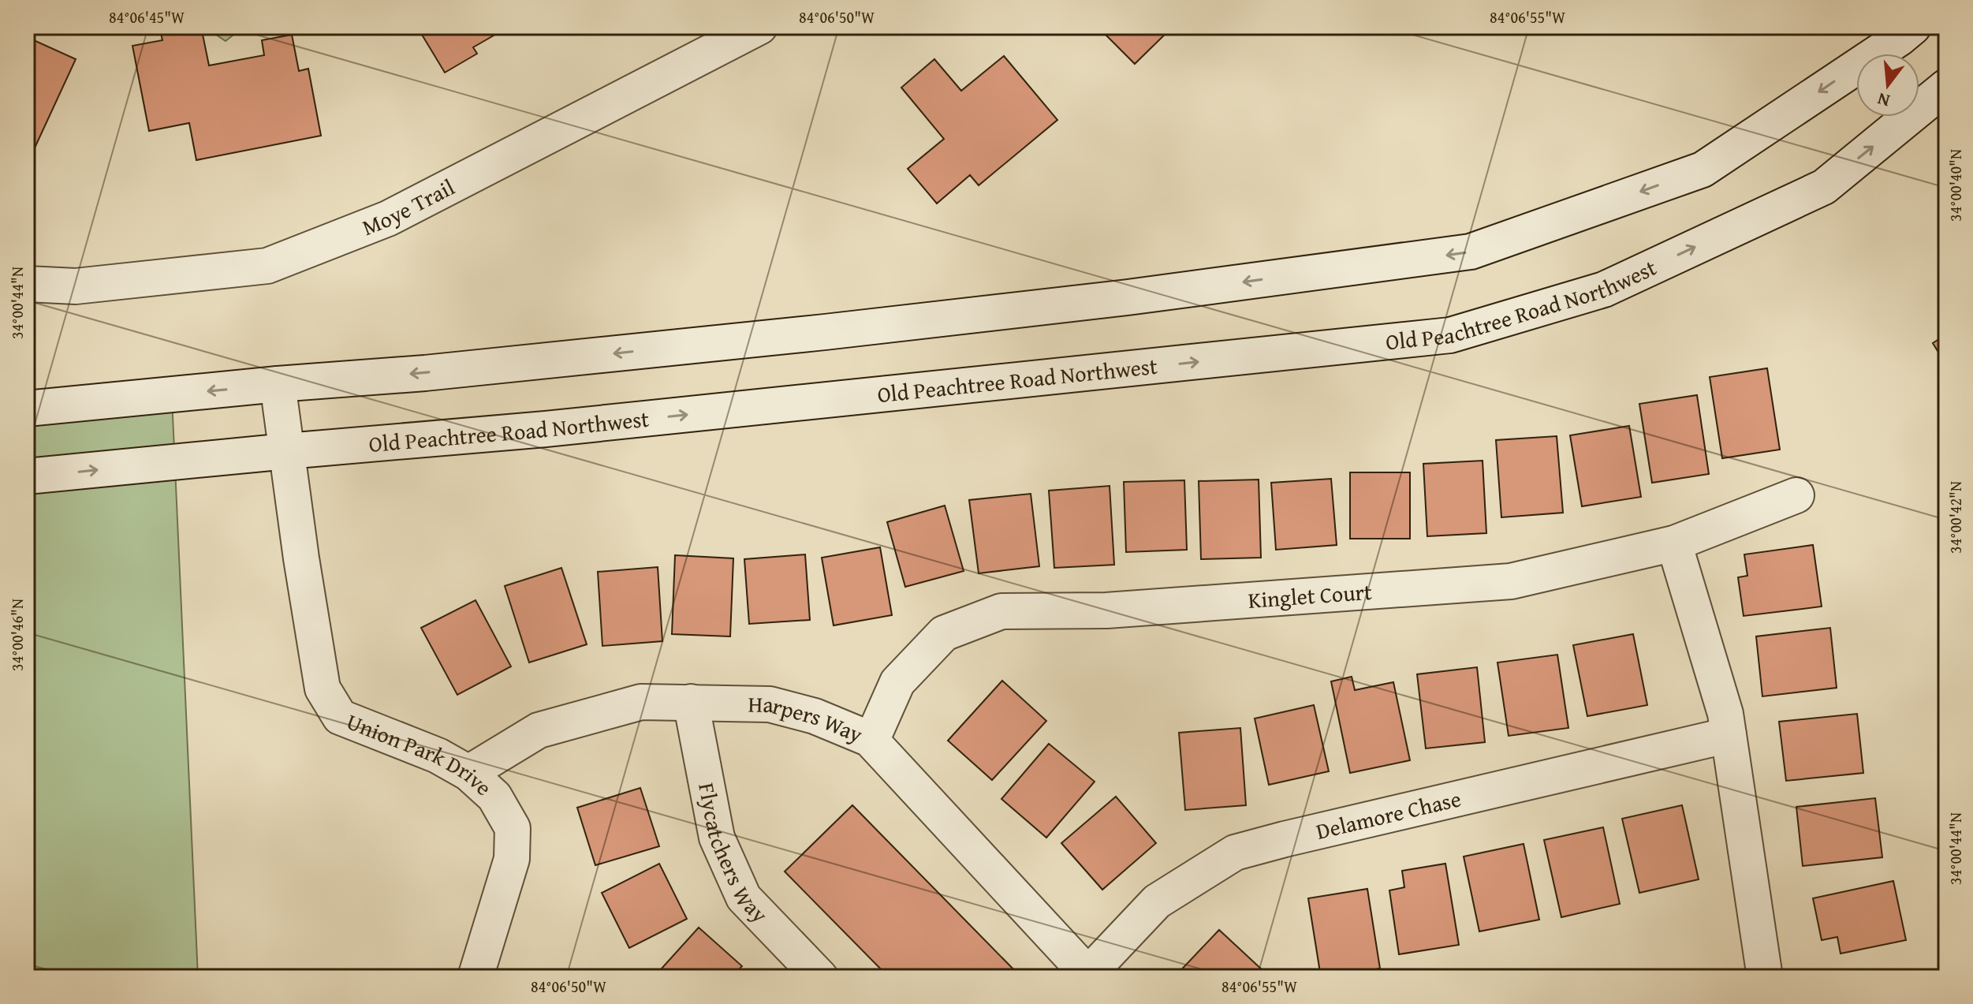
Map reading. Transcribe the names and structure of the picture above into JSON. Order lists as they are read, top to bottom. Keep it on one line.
{"streets":{"street":["Moye Trail","Old Peachtree Road Northwest","Kinglet Court","Harpers Way","Union Park Drive","Delamore Chase","Flycatchers Way"]},"crossings":[["Old Peachtree Road Northwest","Union Park Drive"],["Kinglet Court","Harpers Way"],["Harpers Way","Union Park Drive"],["Harpers Way","Delamore Chase"],["Harpers Way","Flycatchers Way"]],"north":"bottom","coordinates":["84°06'45\"W","84°06'50\"W","84°06'55\"W","34°00'40\"N","34°00'44\"N","34°00'42\"N","34°00'46\"N"]}
